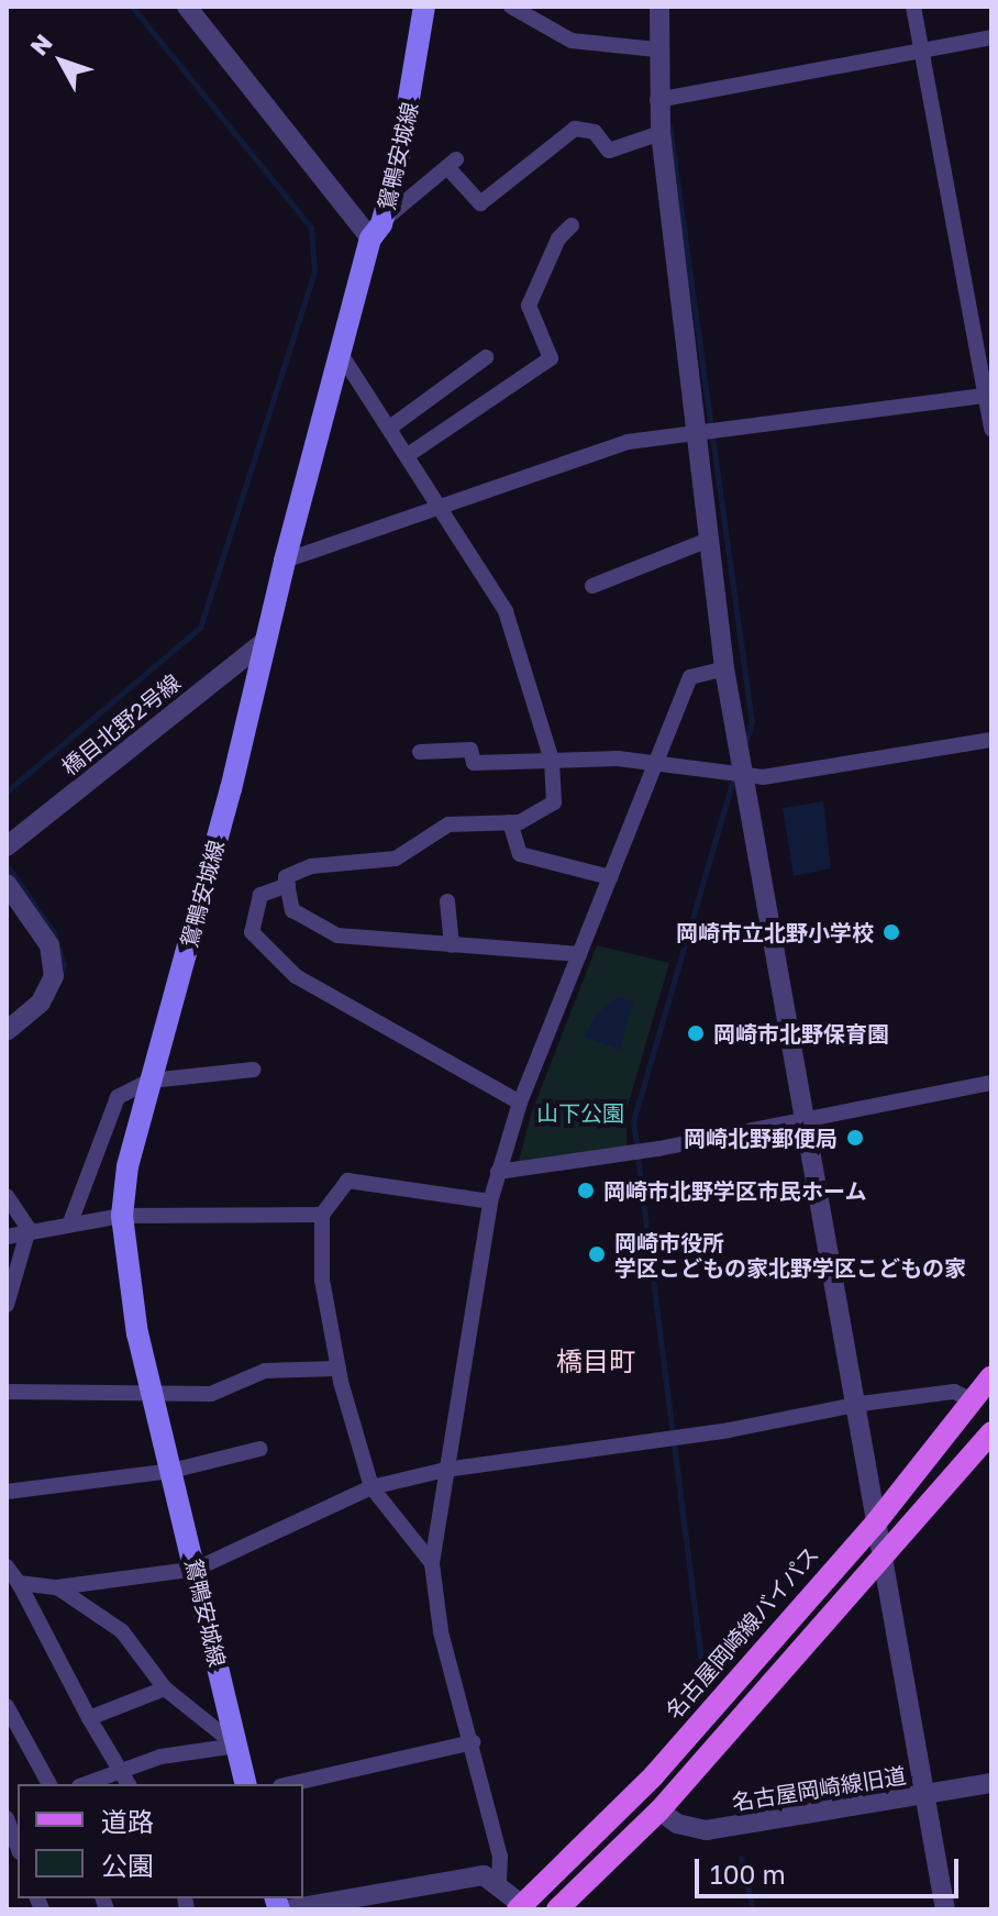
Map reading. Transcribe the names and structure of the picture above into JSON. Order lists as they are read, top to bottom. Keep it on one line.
{"streets":{"main road":["鴛鴨安城線","名古屋岡崎線バイパス"],"street":["橋目北野2号線","名古屋岡崎線旧道"]},"crossings":[["鴛鴨安城線","橋目北野2号線"]],"districts":["橋目町"],"parks":["山下公園"],"places":["岡崎市立北野小学校","岡崎市北野保育園","岡崎北野郵便局","岡崎市北野学区市民ホーム","岡崎市役所 学区こどもの家北野学区こどもの家"],"legend":["道路","公園"],"scale_bar":"100 m","north":"top left"}
